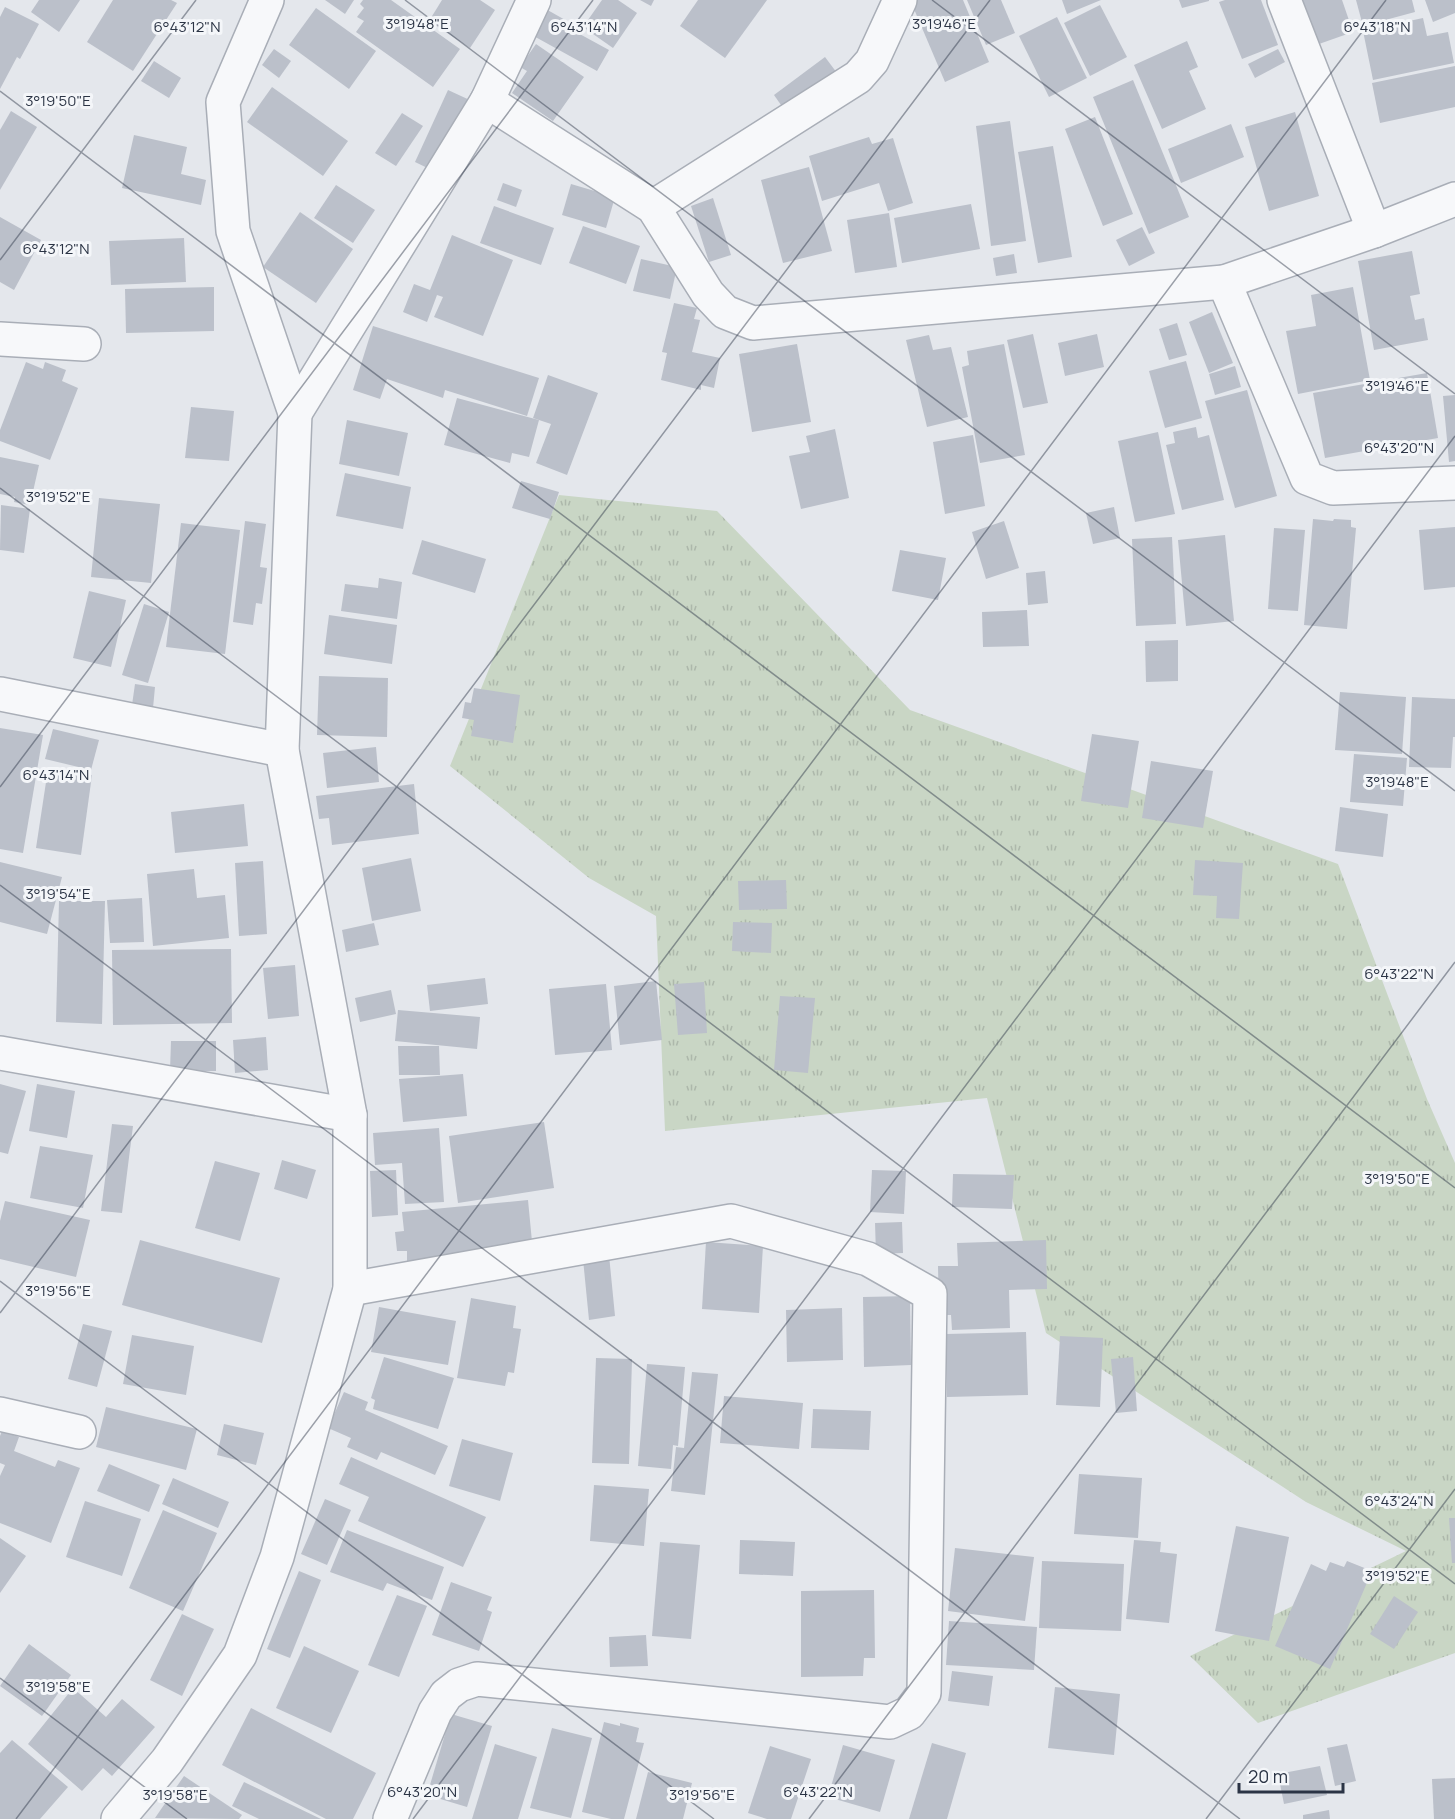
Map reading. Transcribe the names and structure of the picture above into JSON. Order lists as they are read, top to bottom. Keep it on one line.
{"scale_bar":"20 m","coordinates":["3°19'48\"E","3°19'46\"E","6°43'12\"N","6°43'14\"N","6°43'18\"N","3°19'50\"E","6°43'20\"N","3°19'52\"E","3°19'54\"E","6°43'22\"N","3°19'56\"E","6°43'24\"N","3°19'58\"E"]}
